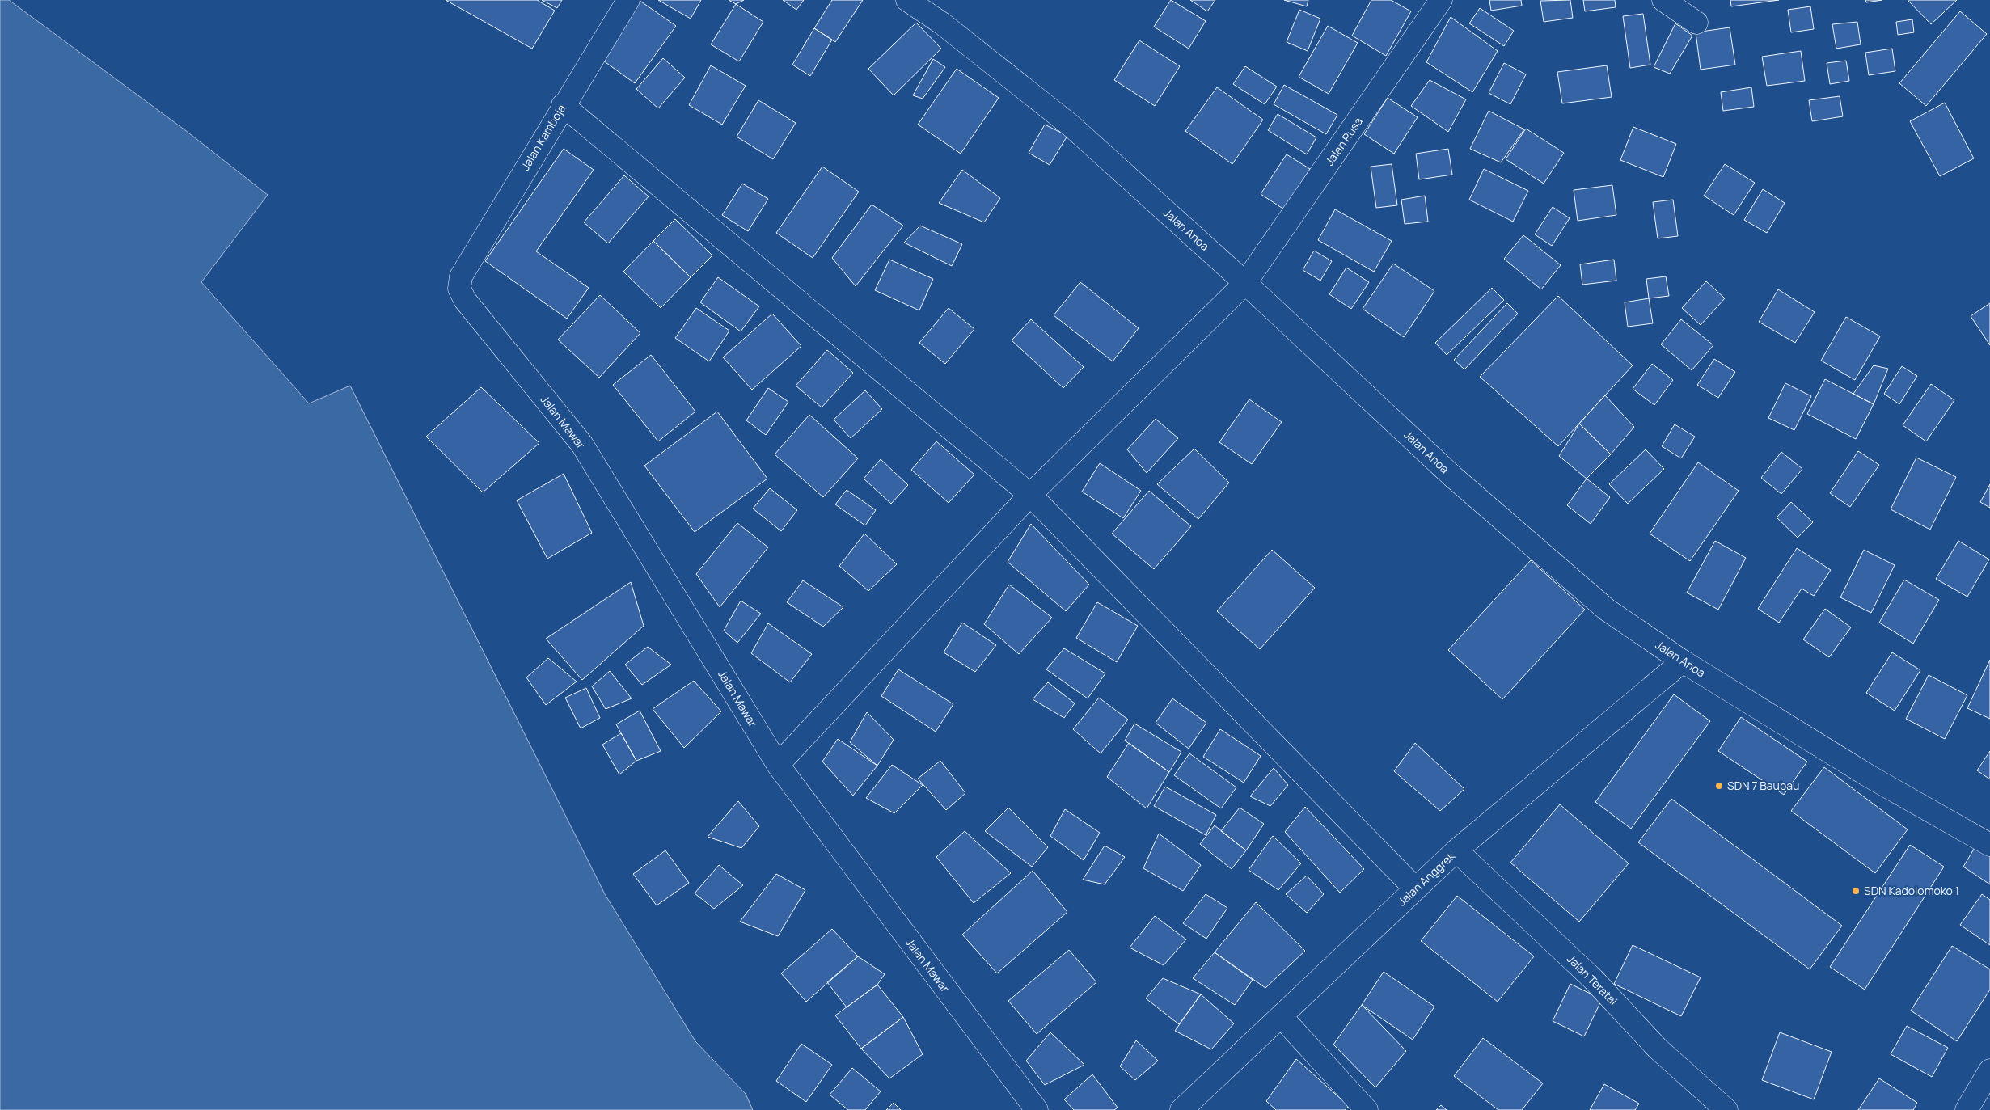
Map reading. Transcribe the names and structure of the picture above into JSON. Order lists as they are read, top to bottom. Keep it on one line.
{"streets":{"main road":["Jalan Kamboja","Jalan Rusa","Jalan Anoa","Jalan Mawar","Jalan Anggrek","Jalan Teratai"]},"crossings":[["Jalan Kamboja","Jalan Mawar"],["Jalan Rusa","Jalan Anoa"],["Jalan Rusa","Jalan Mawar"],["Jalan Anoa","Jalan Anggrek"],["Jalan Anggrek","Jalan Teratai"]],"places":["SDN 7 Baubau","SDN Kadolomoko 1"]}
